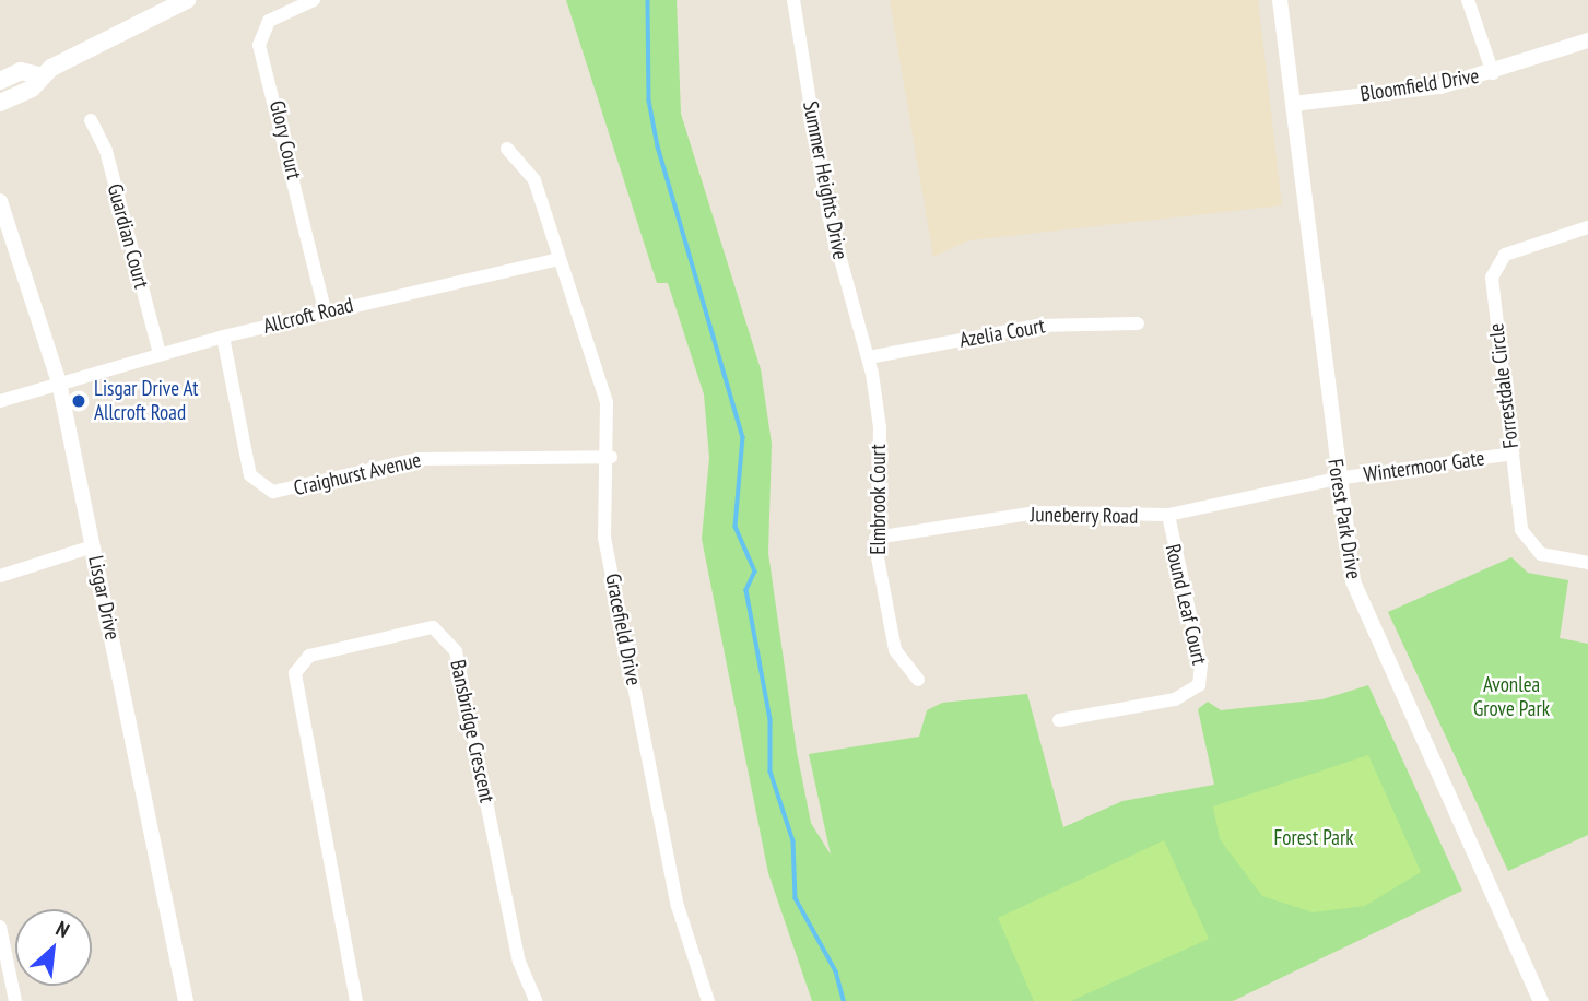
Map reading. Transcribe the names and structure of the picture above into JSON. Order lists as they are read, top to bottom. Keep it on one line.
{"streets":{"street":["Bloomfield Drive","Glory Court","Summer Heights Drive","Guardian Court","Allcroft Road","Azelia Court","Forrestdale Circle","Wintermoor Gate","Craighurst Avenue","Elmbrook Court","Juneberry Road","Forest Park Drive","Lisgar Drive","Round Leaf Court","Gracefield Drive","Bansbridge Crescent"]},"crossings":[["Bloomfield Drive","Forest Park Drive"],["Glory Court","Allcroft Road"],["Summer Heights Drive","Azelia Court"],["Summer Heights Drive","Elmbrook Court"],["Guardian Court","Allcroft Road"],["Allcroft Road","Craighurst Avenue"],["Allcroft Road","Lisgar Drive"],["Allcroft Road","Gracefield Drive"],["Azelia Court","Elmbrook Court"],["Forrestdale Circle","Wintermoor Gate"],["Wintermoor Gate","Juneberry Road"],["Wintermoor Gate","Forest Park Drive"],["Craighurst Avenue","Gracefield Drive"],["Elmbrook Court","Juneberry Road"],["Juneberry Road","Forest Park Drive"],["Juneberry Road","Round Leaf Court"]],"parks":["Avonlea Grove Park","Forest Park"],"places":["Lisgar Drive At Allcroft Road"],"north":"top right"}
